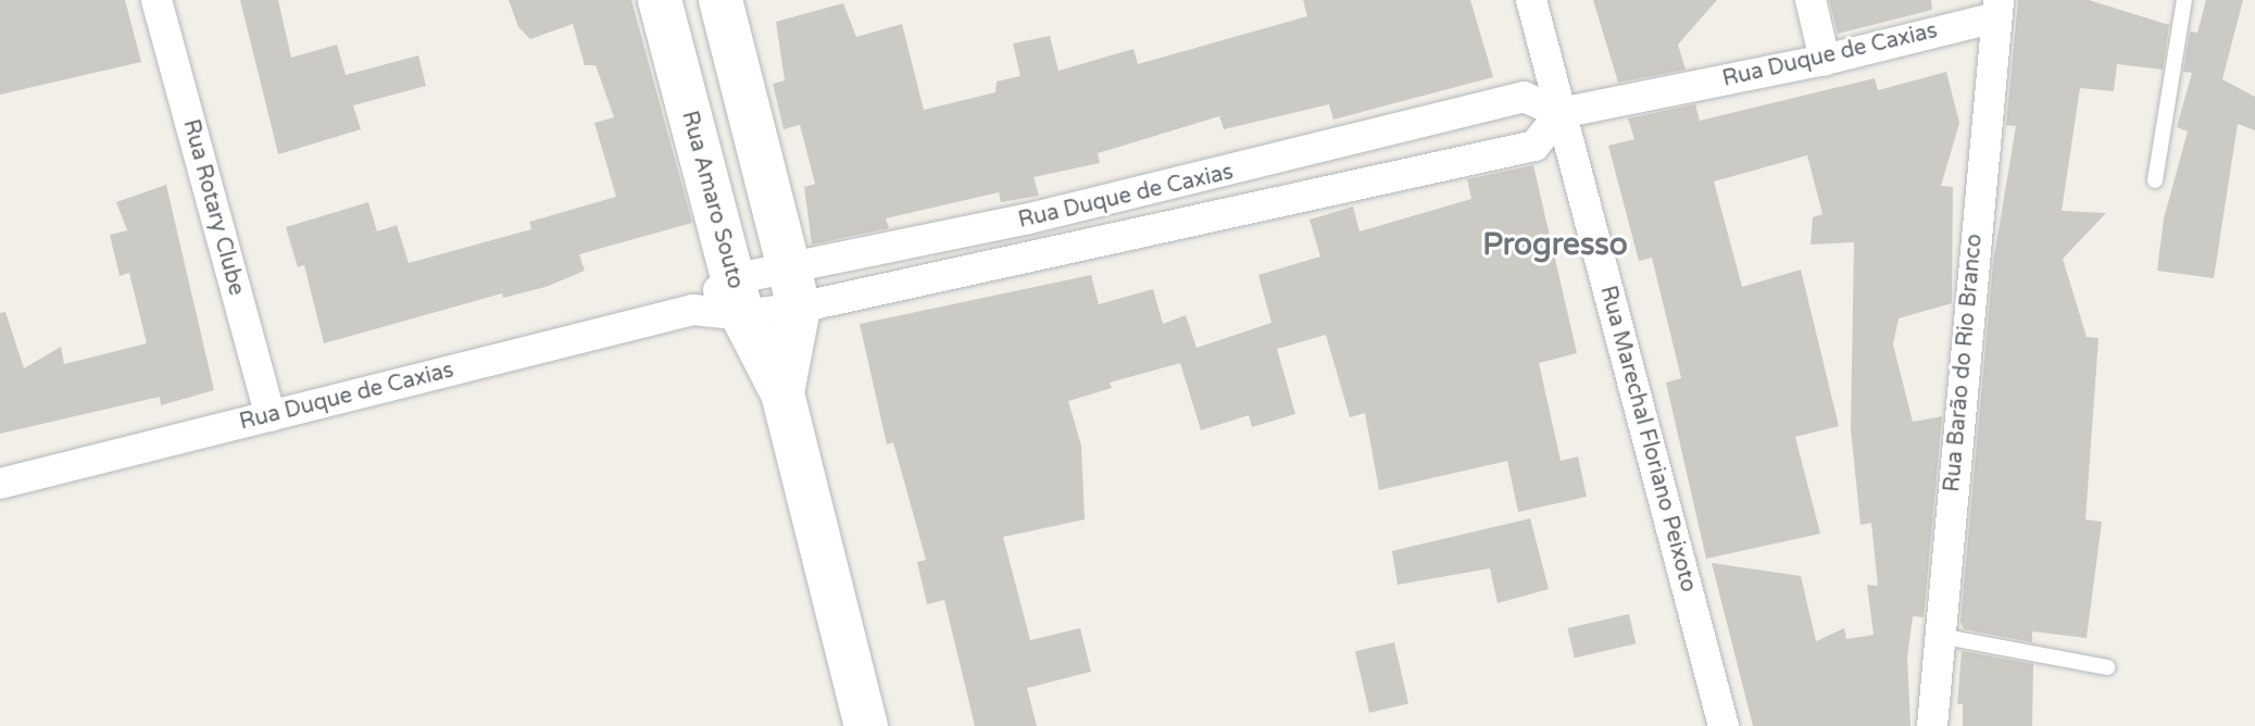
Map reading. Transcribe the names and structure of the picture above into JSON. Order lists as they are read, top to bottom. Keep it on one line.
{"streets":{"street":["Rua Duque de Caxias","Rua Amaro Souto","Rua Rotary Clube","Rua Barão do Rio Branco","Rua Marechal Floriano Peixoto"]},"crossings":[["Rua Duque de Caxias","Rua Amaro Souto"],["Rua Duque de Caxias","Rua Rotary Clube"],["Rua Duque de Caxias","Rua Barão do Rio Branco"],["Rua Duque de Caxias","Rua Marechal Floriano Peixoto"]],"districts":["Progresso"]}
